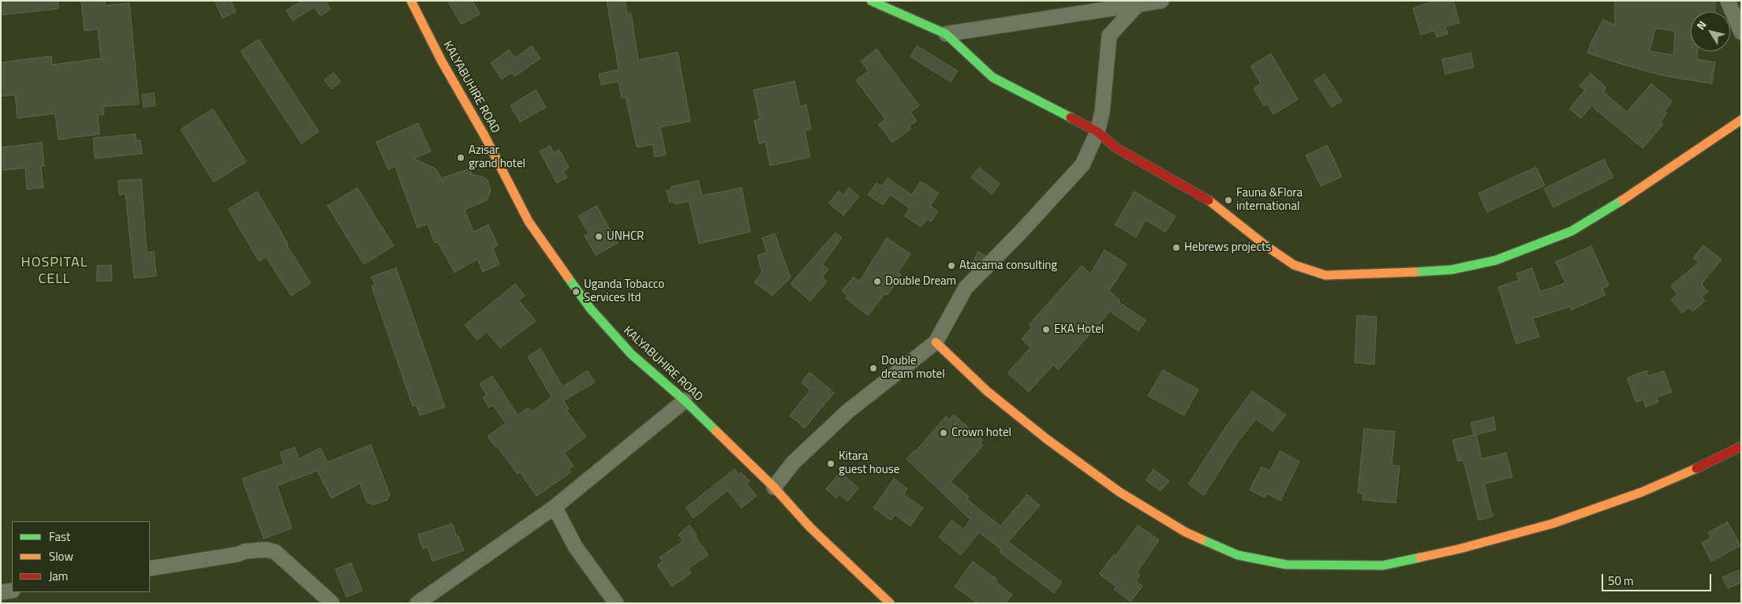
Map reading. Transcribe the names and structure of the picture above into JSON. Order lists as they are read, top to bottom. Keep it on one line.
{"streets":{"street":["KALYABUHIRE ROAD"]},"districts":["HOSPITAL CELL"],"places":["Azisar grand hotel","Fauna &Flora international","UNHCR","Hebrews projects","Atacama consulting","Double Dream","Uganda Tobacco Services ltd","EKA Hotel","Double dream motel","Crown hotel","Kitara guest house"],"legend":["Fast","Slow","Jam"],"scale_bar":"50 m","north":"top left"}
